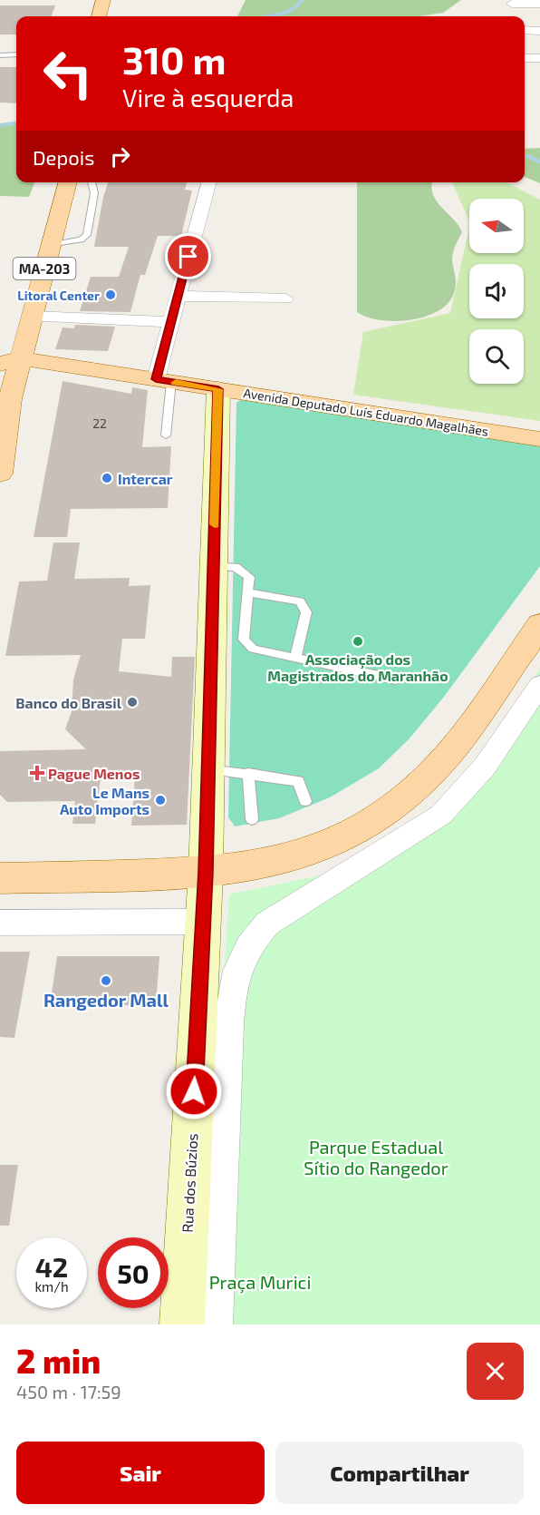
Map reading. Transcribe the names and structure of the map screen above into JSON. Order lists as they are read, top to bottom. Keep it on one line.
{"streets":{"main road":["MA-203","Avenida Deputado Luís Eduardo Magalhães","Rua dos Búzios"]},"crossings":[["MA-203","Avenida Deputado Luís Eduardo Magalhães"],["Avenida Deputado Luís Eduardo Magalhães","Rua dos Búzios"]],"parks":["Parque Estadual Sítio do Rangedor","Praça Murici"],"places":{"other":["Litoral Center","Intercar","Associação dos Magistrados do Maranhão","Banco do Brasil","Le Mans Auto Imports","Rangedor Mall"],"health":["Pague Menos"]},"house_numbers":["22"],"north":"left","page":{"turn":["310 m","Vire à esquerda"],"then":"Depois","speed":"42 km/h","limit":"50","heading":["2 min","450 m · 17:59"],"buttons":["Sair","Compartilhar"]}}
